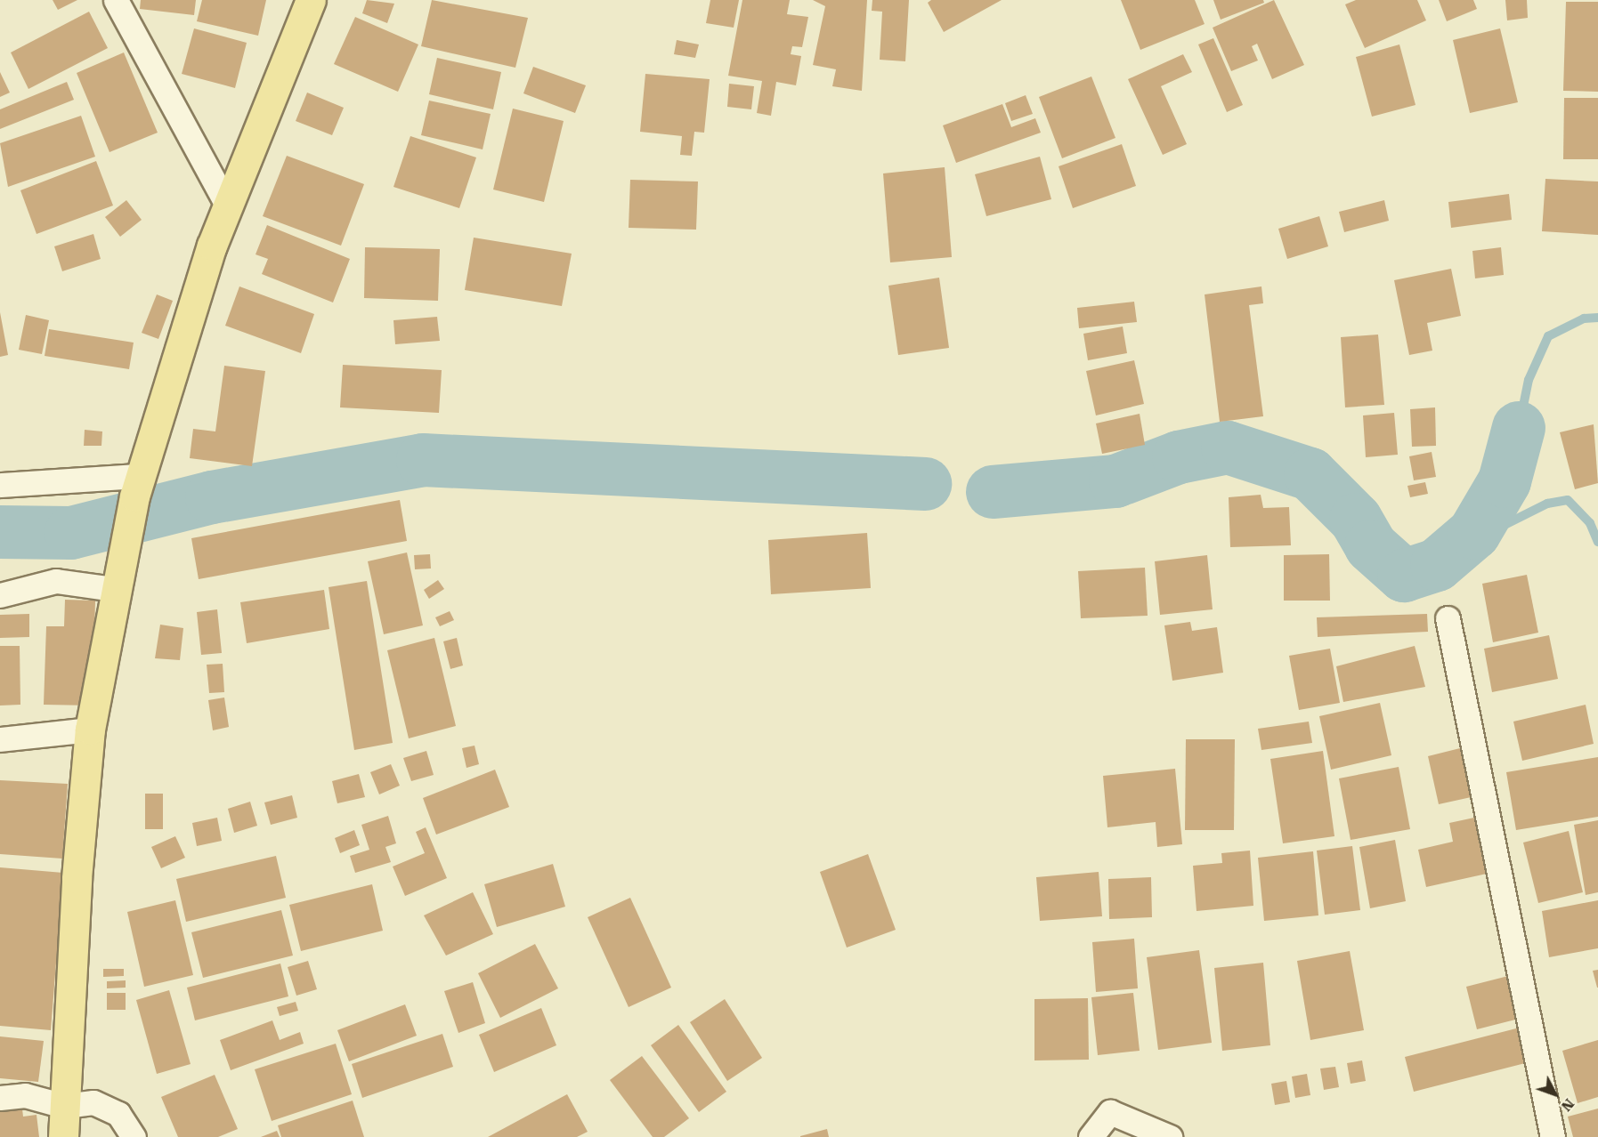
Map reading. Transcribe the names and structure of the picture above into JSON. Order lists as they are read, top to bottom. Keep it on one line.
{"north":"bottom right"}
